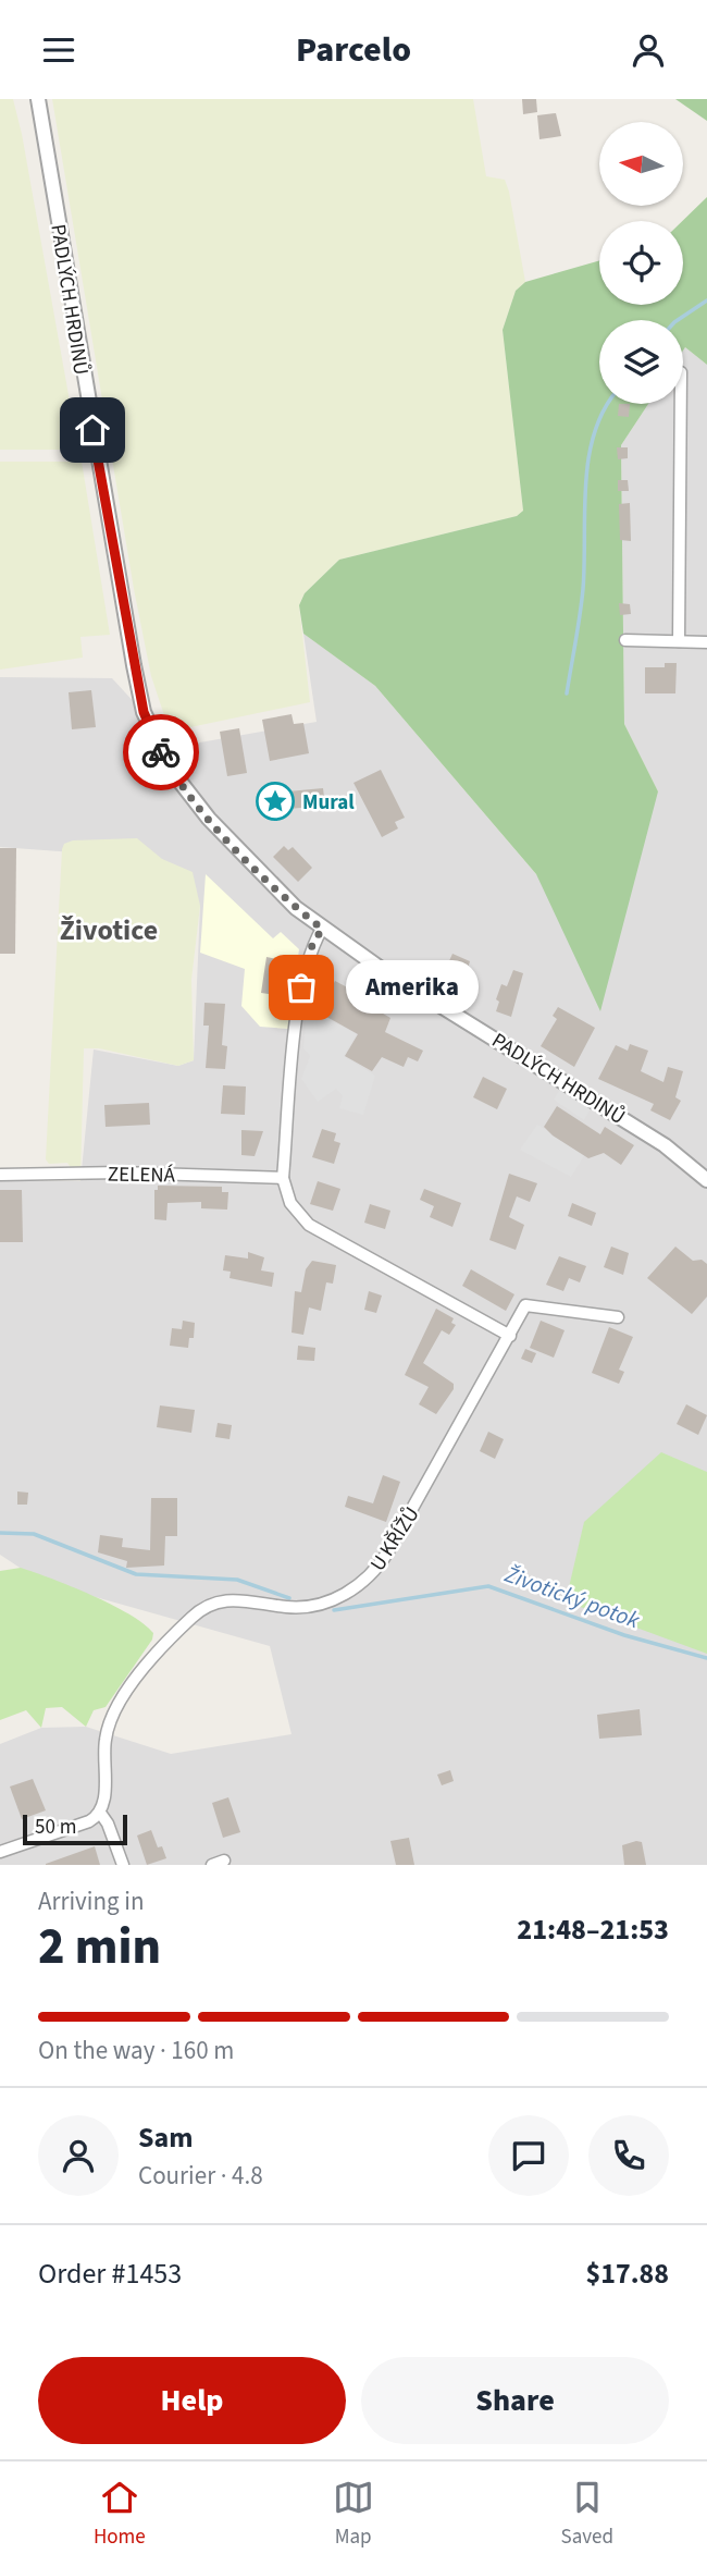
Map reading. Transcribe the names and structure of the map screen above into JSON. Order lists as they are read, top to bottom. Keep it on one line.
{"streets":{"street":["PADLÝCH HRDINŮ","ZELENÁ","U KŘÍŽŮ"]},"districts":["Životice"],"water":["Životický potok"],"places":{"place":["Mural"],"other":["Amerika"]},"scale_bar":"50 m","north":"left","page":{"header":"Parcelo","bubble":"Amerika","scale":"50 m","heading":["2 min","Arriving in","21:48–21:53"],"panel":["Sam","Courier · 4.8","Order #1453","$17.88"],"bar":"On the way · 160 m","buttons":["Help","Share"],"tabs":["Home","Map","Saved"]}}
